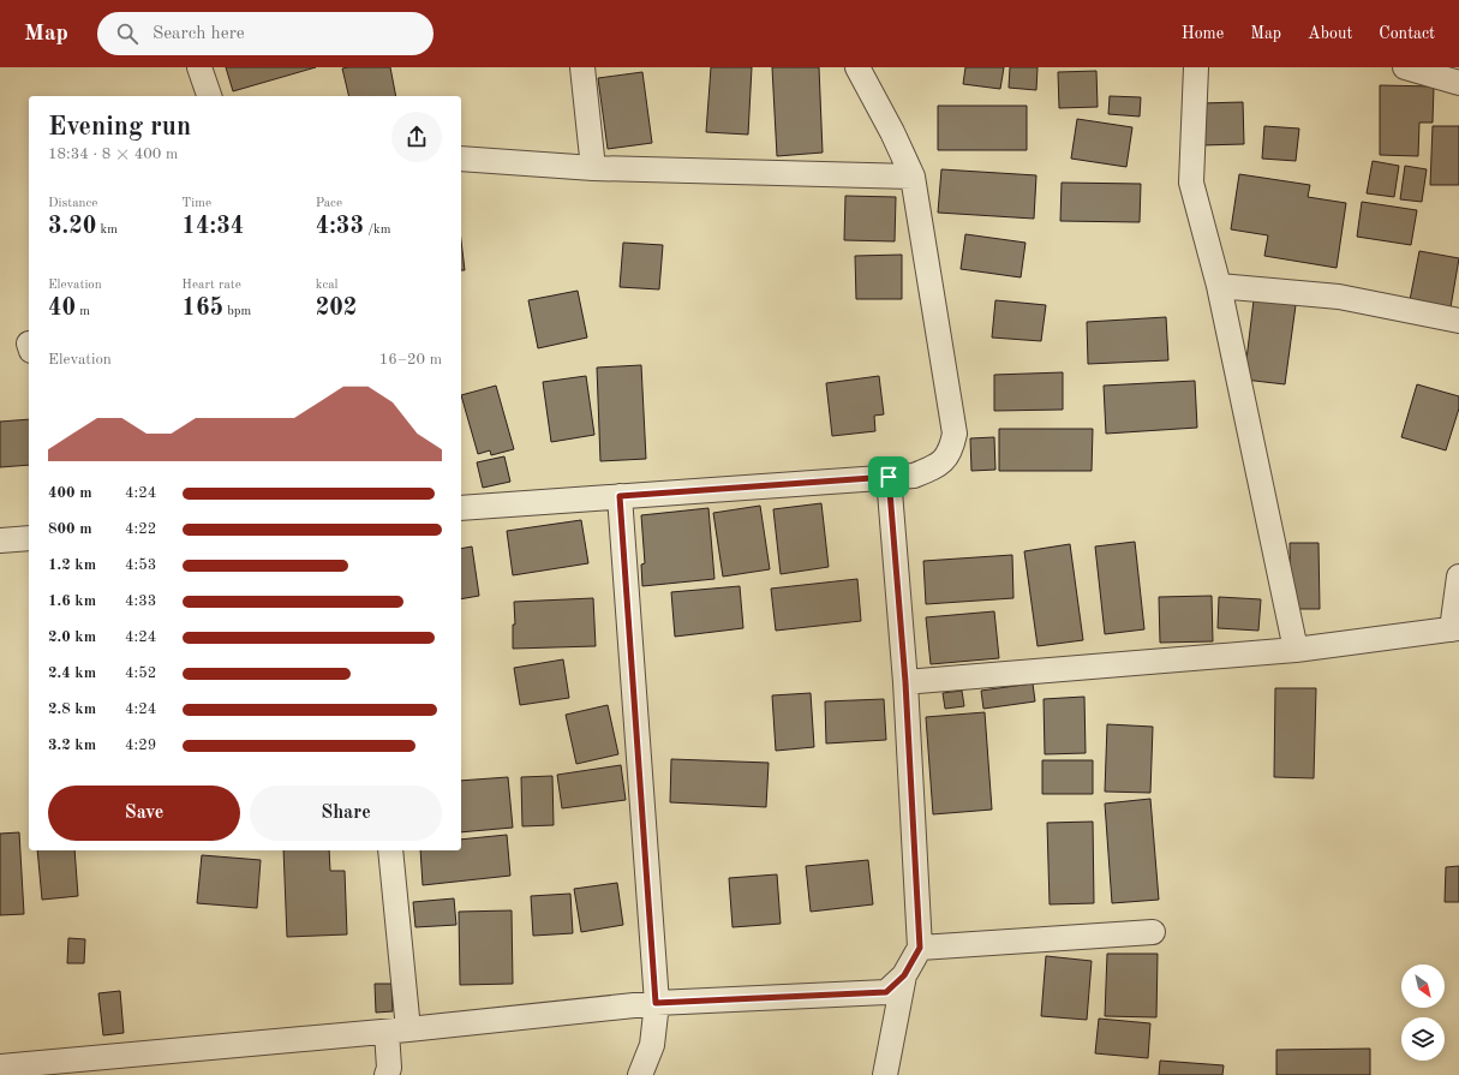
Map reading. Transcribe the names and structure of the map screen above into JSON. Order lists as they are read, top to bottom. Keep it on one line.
{"north":"bottom right","page":{"header":"Map","search":"Search here","nav":["Home","Map","About","Contact"],"heading":["Evening run","18:34 · 8 × 400 m"],"stats":[["Distance","3.20 km"],["Time","14:34"],["Pace","4:33 /km"],["Elevation","40 m"],["Heart rate","165 bpm"],["kcal","202"]],"chart":["Elevation","16–20 m"],"list":[{"name":"400 m","note":"4:24"},{"name":"800 m","note":"4:22"},{"name":"1.2 km","note":"4:53"},{"name":"1.6 km","note":"4:33"},{"name":"2.0 km","note":"4:24"},{"name":"2.4 km","note":"4:52"},{"name":"2.8 km","note":"4:24"},{"name":"3.2 km","note":"4:29"}],"buttons":["Save","Share"]}}
